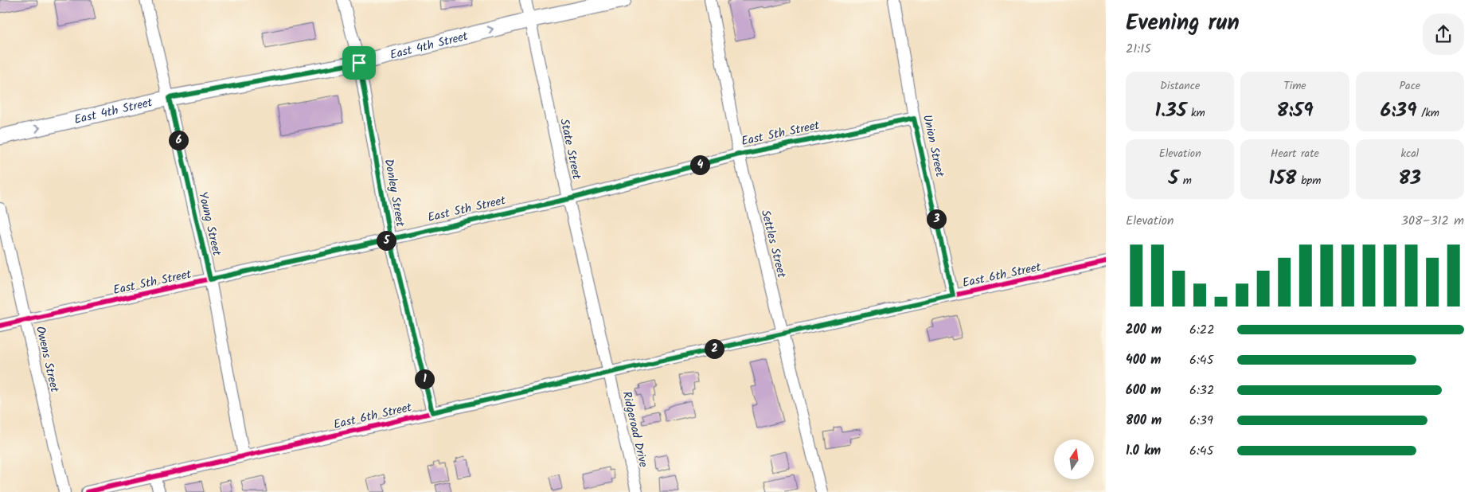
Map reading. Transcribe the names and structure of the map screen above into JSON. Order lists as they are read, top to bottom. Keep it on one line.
{"streets":{"main road":["East 4th Street"],"street":["East 5th Street","Union Street","State Street","Donley Street","Young Street","Settles Street","East 6th Street","Owens Street","Ridgeroad Drive"]},"crossings":[["East 4th Street","State Street"],["East 4th Street","Donley Street"],["East 4th Street","Young Street"],["East 5th Street","Union Street"],["East 5th Street","State Street"],["East 5th Street","Donley Street"],["East 5th Street","Young Street"],["East 5th Street","Settles Street"],["East 5th Street","Owens Street"],["Union Street","East 6th Street"],["State Street","East 6th Street"],["State Street","Ridgeroad Drive"],["Donley Street","East 6th Street"],["Young Street","East 6th Street"],["Settles Street","East 6th Street"],["East 6th Street","Ridgeroad Drive"]],"one_way":["East 4th Street"],"north":"top","page":{"heading":["Evening run","21:15"],"stats":[["Distance","1.35 km"],["Time","8:59"],["Pace","6:39 /km"],["Elevation","5 m"],["Heart rate","158 bpm"],["kcal","83"]],"pins":["6","4","3","5","2","1"],"chart":["Elevation","308–312 m"],"list":[{"name":"200 m","note":"6:22"},{"name":"400 m","note":"6:45"},{"name":"600 m","note":"6:32"},{"name":"800 m","note":"6:39"},{"name":"1.0 km","note":"6:45"}]}}
